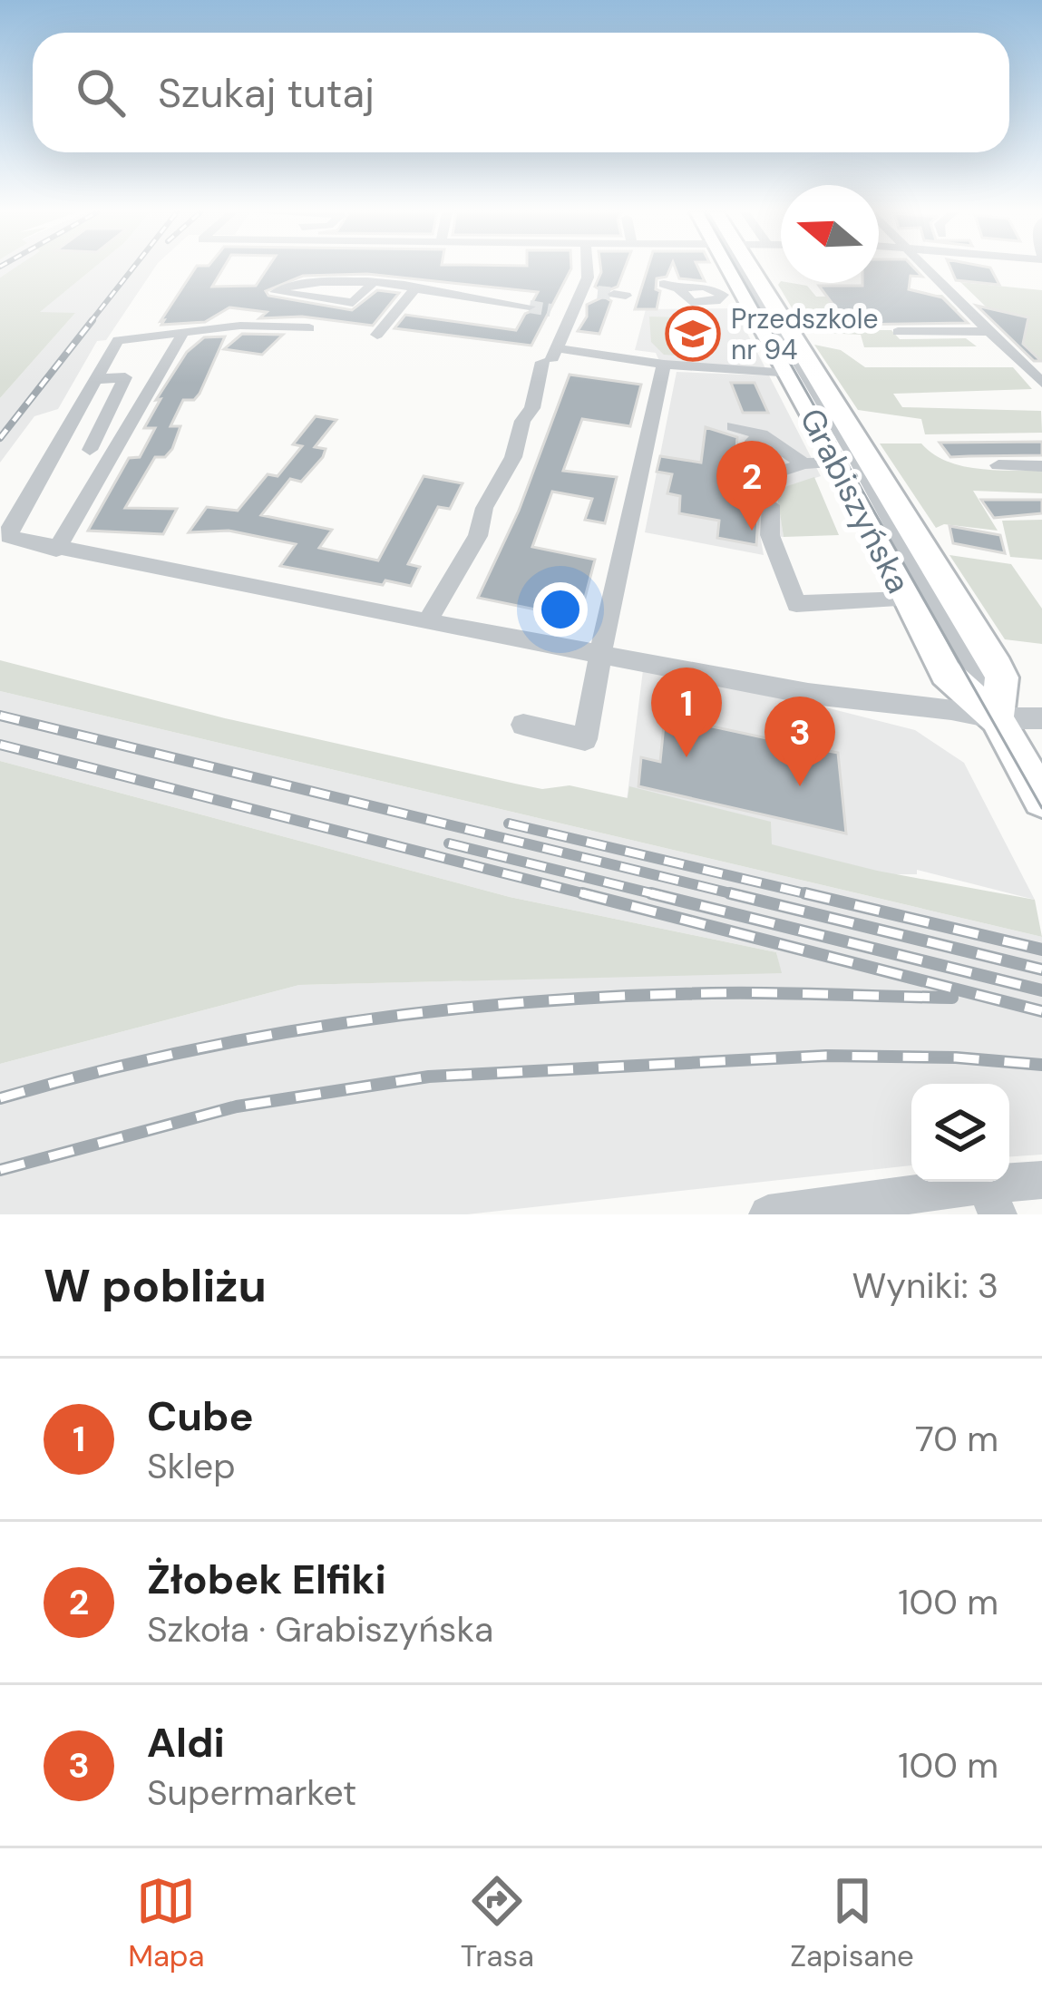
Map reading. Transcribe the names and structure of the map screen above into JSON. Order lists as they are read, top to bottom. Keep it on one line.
{"streets":{"main road":["Grabiszyńska"]},"places":{"school or university":["Przedszkole nr 94"]},"north":"left","page":{"search":"Szukaj tutaj","pins":["2","1","3"],"heading":["W pobliżu","Wyniki: 3"],"list":[{"mark":"1","name":"Cube","note":"Sklep","value":"70 m"},{"mark":"2","name":"Żłobek Elfiki","note":"Szkoła · Grabiszyńska","value":"100 m"},{"mark":"3","name":"Aldi","note":"Supermarket","value":"100 m"}],"nav":["Mapa","Trasa","Zapisane"]}}
